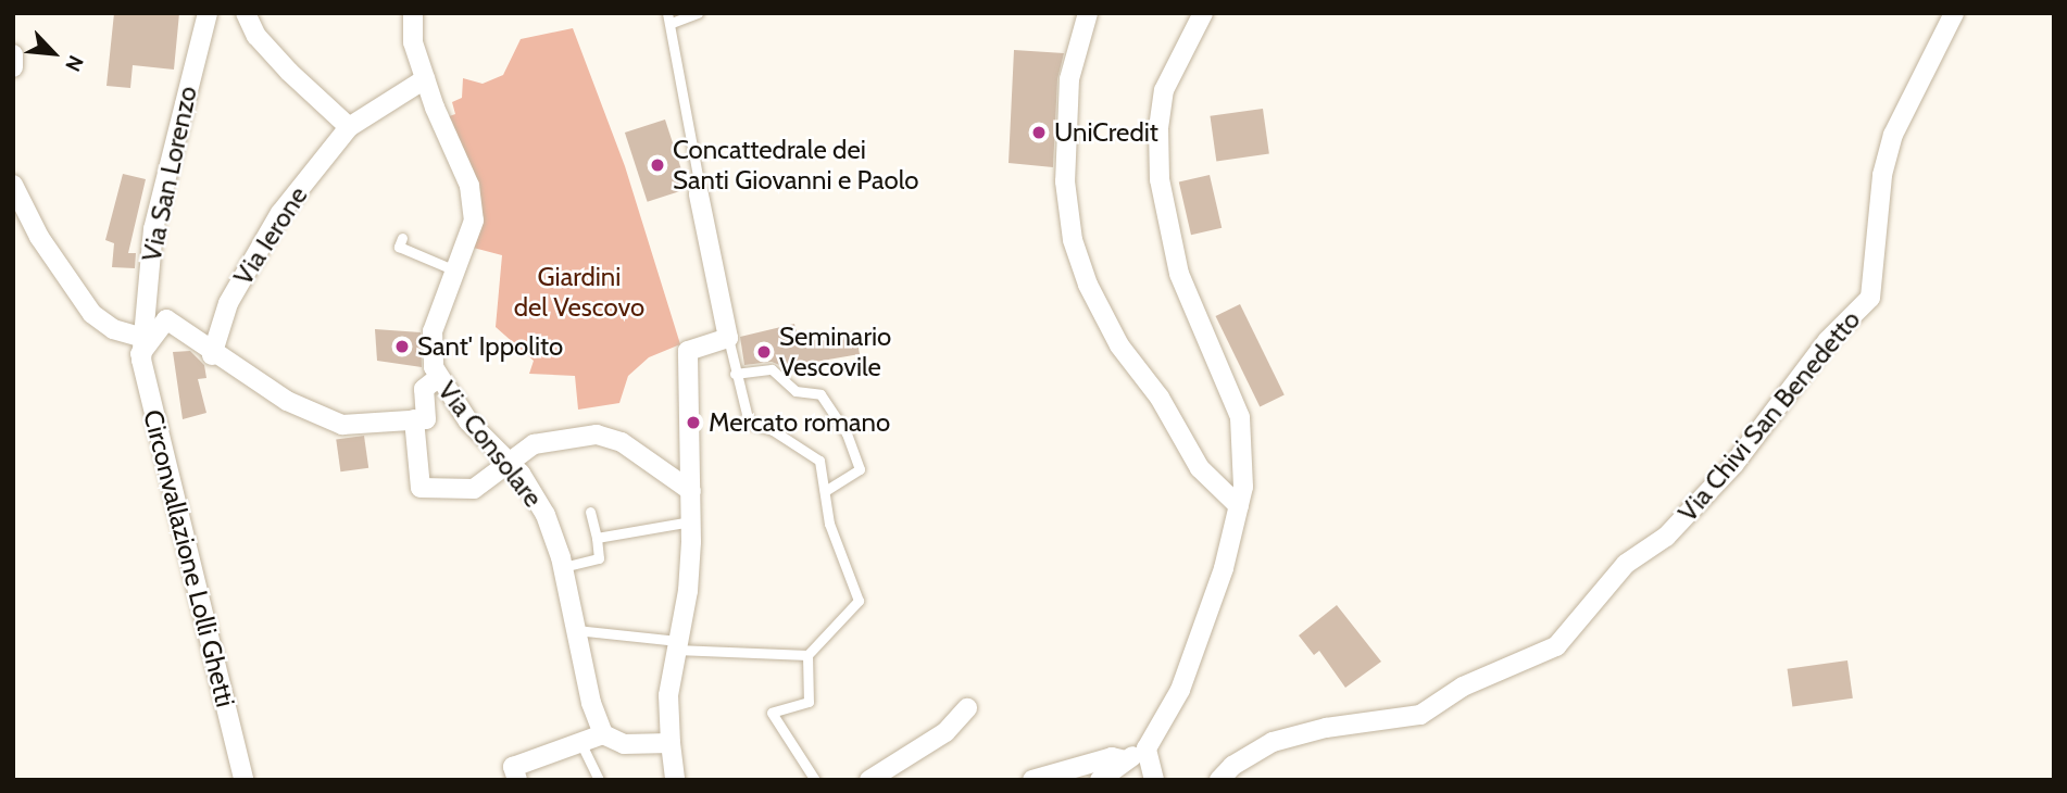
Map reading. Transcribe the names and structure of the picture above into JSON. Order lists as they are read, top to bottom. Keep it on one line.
{"streets":{"street":["Via San Lorenzo","Via Ierone","Via Chivi San Benedetto","Via Consolare","Circonvallazione Lolli Ghetti"]},"crossings":[["Via San Lorenzo","Circonvallazione Lolli Ghetti"],["Via Ierone","Via Consolare"]],"parks":["Giardini del Vescovo"],"places":["UniCredit","Concattedrale dei Santi Giovanni e Paolo","Sant' Ippolito","Seminario Vescovile","Mercato romano"],"north":"bottom right"}
